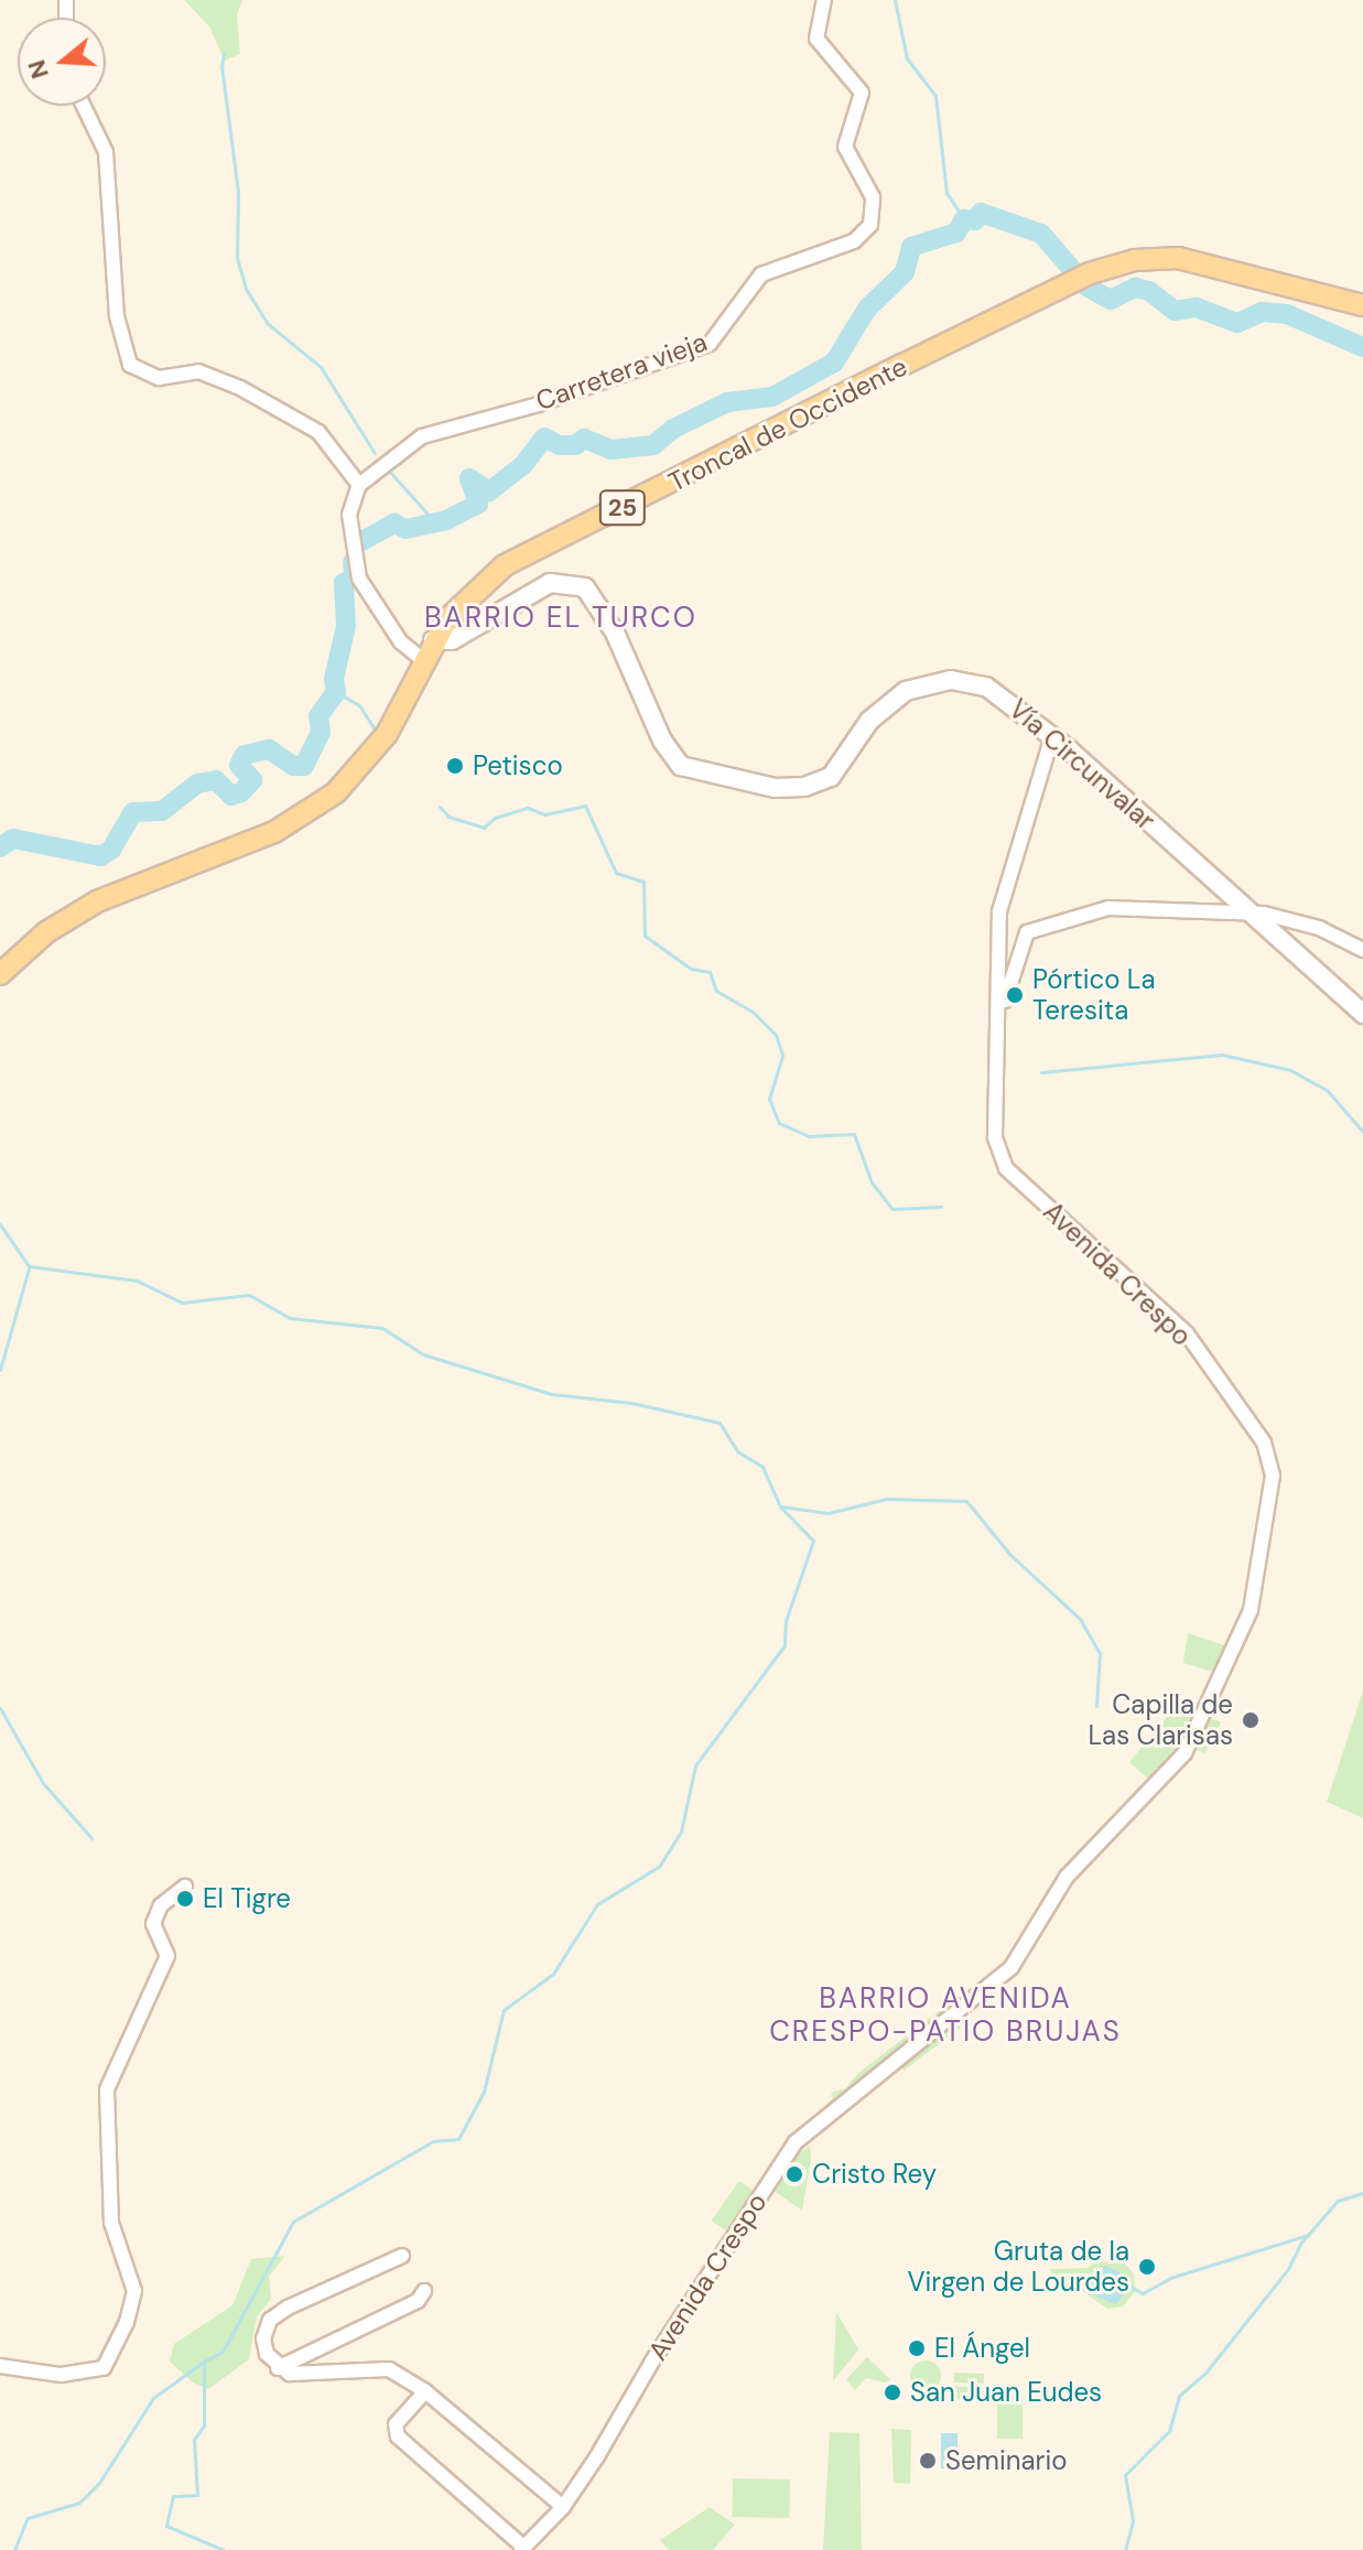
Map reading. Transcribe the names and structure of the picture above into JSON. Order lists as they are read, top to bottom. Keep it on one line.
{"streets":{"main road":["Troncal de Occidente","25","Vía Circunvalar"],"street":["Carretera vieja","Avenida Crespo"]},"crossings":[["Troncal de Occidente","Vía Circunvalar"],["Vía Circunvalar","Avenida Crespo"]],"districts":["BARRIO EL TURCO","BARRIO AVENIDA CRESPO-PATIO BRUJAS"],"places":["Petisco","Pórtico La Teresita","Capilla de Las Clarisas","El Tigre","Cristo Rey","Gruta de la Virgen de Lourdes","El Ángel","San Juan Eudes","Seminario"],"north":"left"}
